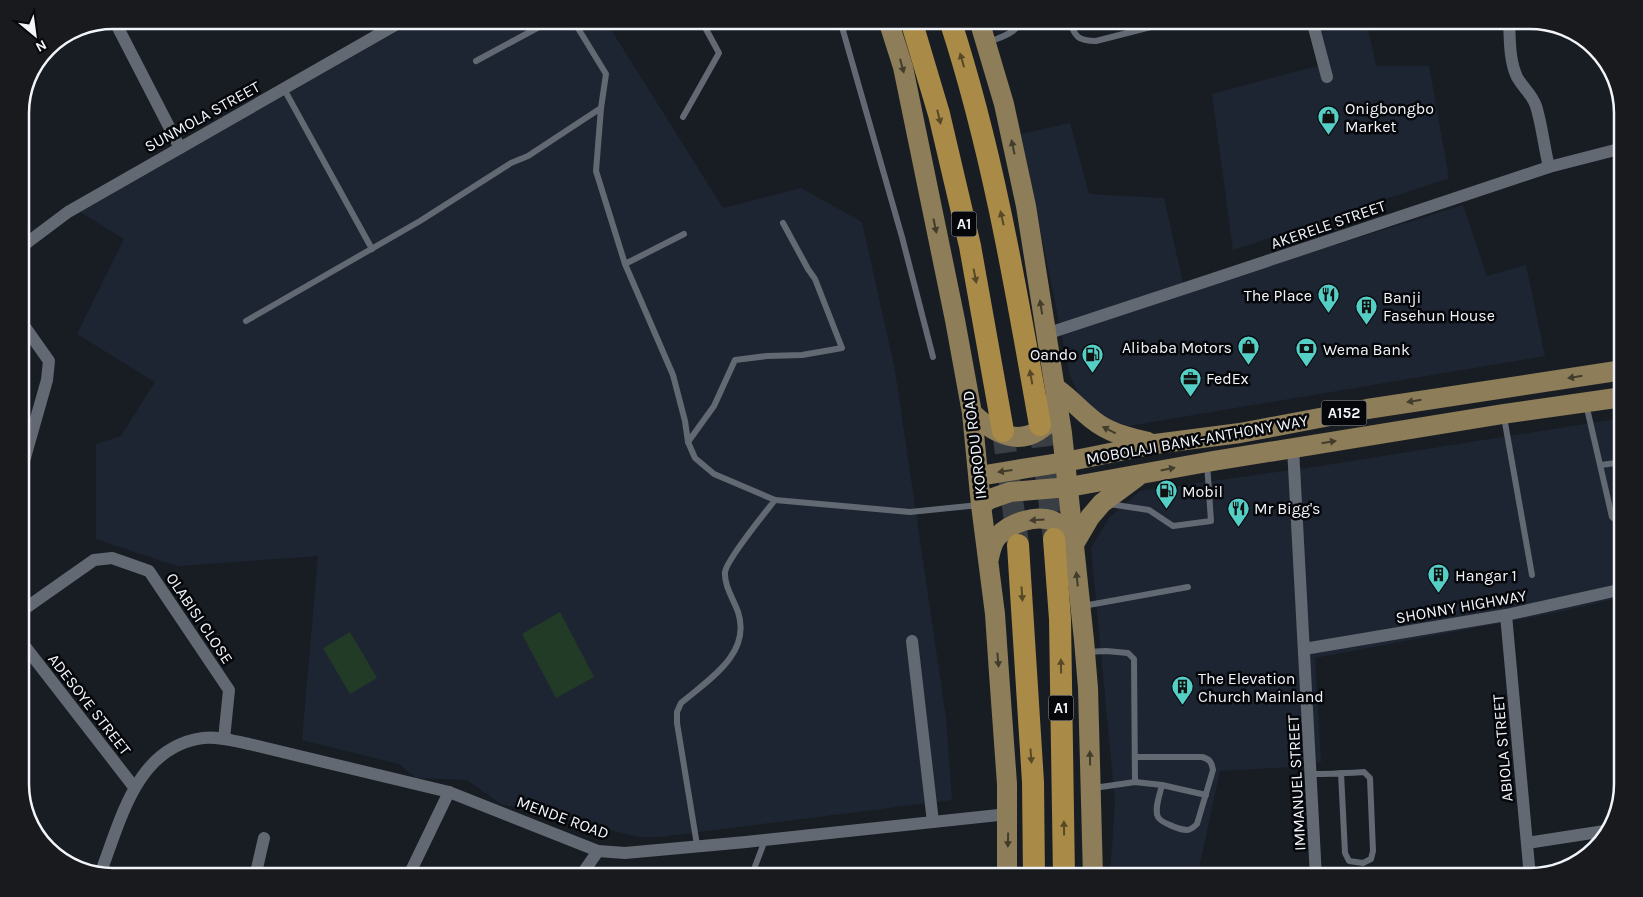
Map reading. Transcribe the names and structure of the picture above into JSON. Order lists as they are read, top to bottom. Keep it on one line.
{"streets":{"highway":["A1","IKORODU ROAD"],"main road":["A152","MOBOLAJI BANK-ANTHONY WAY"],"street":["SUNMOLA STREET","AKERELE STREET","SHONNY HIGHWAY","OLABISI CLOSE","ADESOYE STREET","ABIOLA STREET","IMMANUEL STREET","MENDE ROAD"]},"crossings":[["A1","A152"],["A152","MOBOLAJI BANK-ANTHONY WAY"],["MOBOLAJI BANK-ANTHONY WAY","IKORODU ROAD"],["MOBOLAJI BANK-ANTHONY WAY","IMMANUEL STREET"],["IKORODU ROAD","MENDE ROAD"],["SHONNY HIGHWAY","ABIOLA STREET"],["SHONNY HIGHWAY","IMMANUEL STREET"],["OLABISI CLOSE","MENDE ROAD"],["ADESOYE STREET","MENDE ROAD"]],"places":{"shop":["Onigbongbo Market","Alibaba Motors"],"restaurant":["The Place","Mr Bigg's"],"building":["Banji Fasehun House","Hangar 1","The Elevation Church Mainland"],"bank":["Wema Bank"],"fuel station":["Oando","Mobil"],"office":["FedEx"]},"north":"bottom right"}
